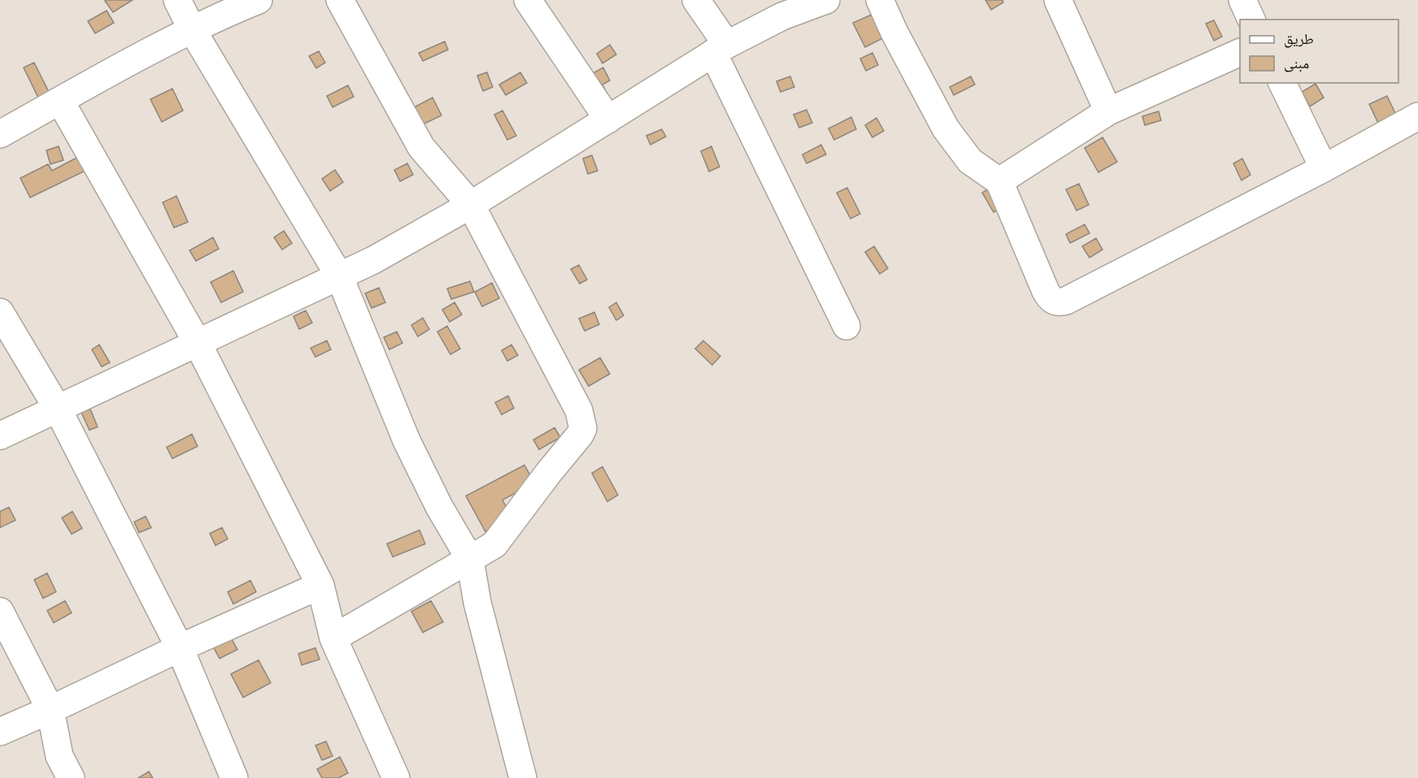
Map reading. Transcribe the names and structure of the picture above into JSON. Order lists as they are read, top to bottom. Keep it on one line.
{"legend":["طريق","مبنى"]}
